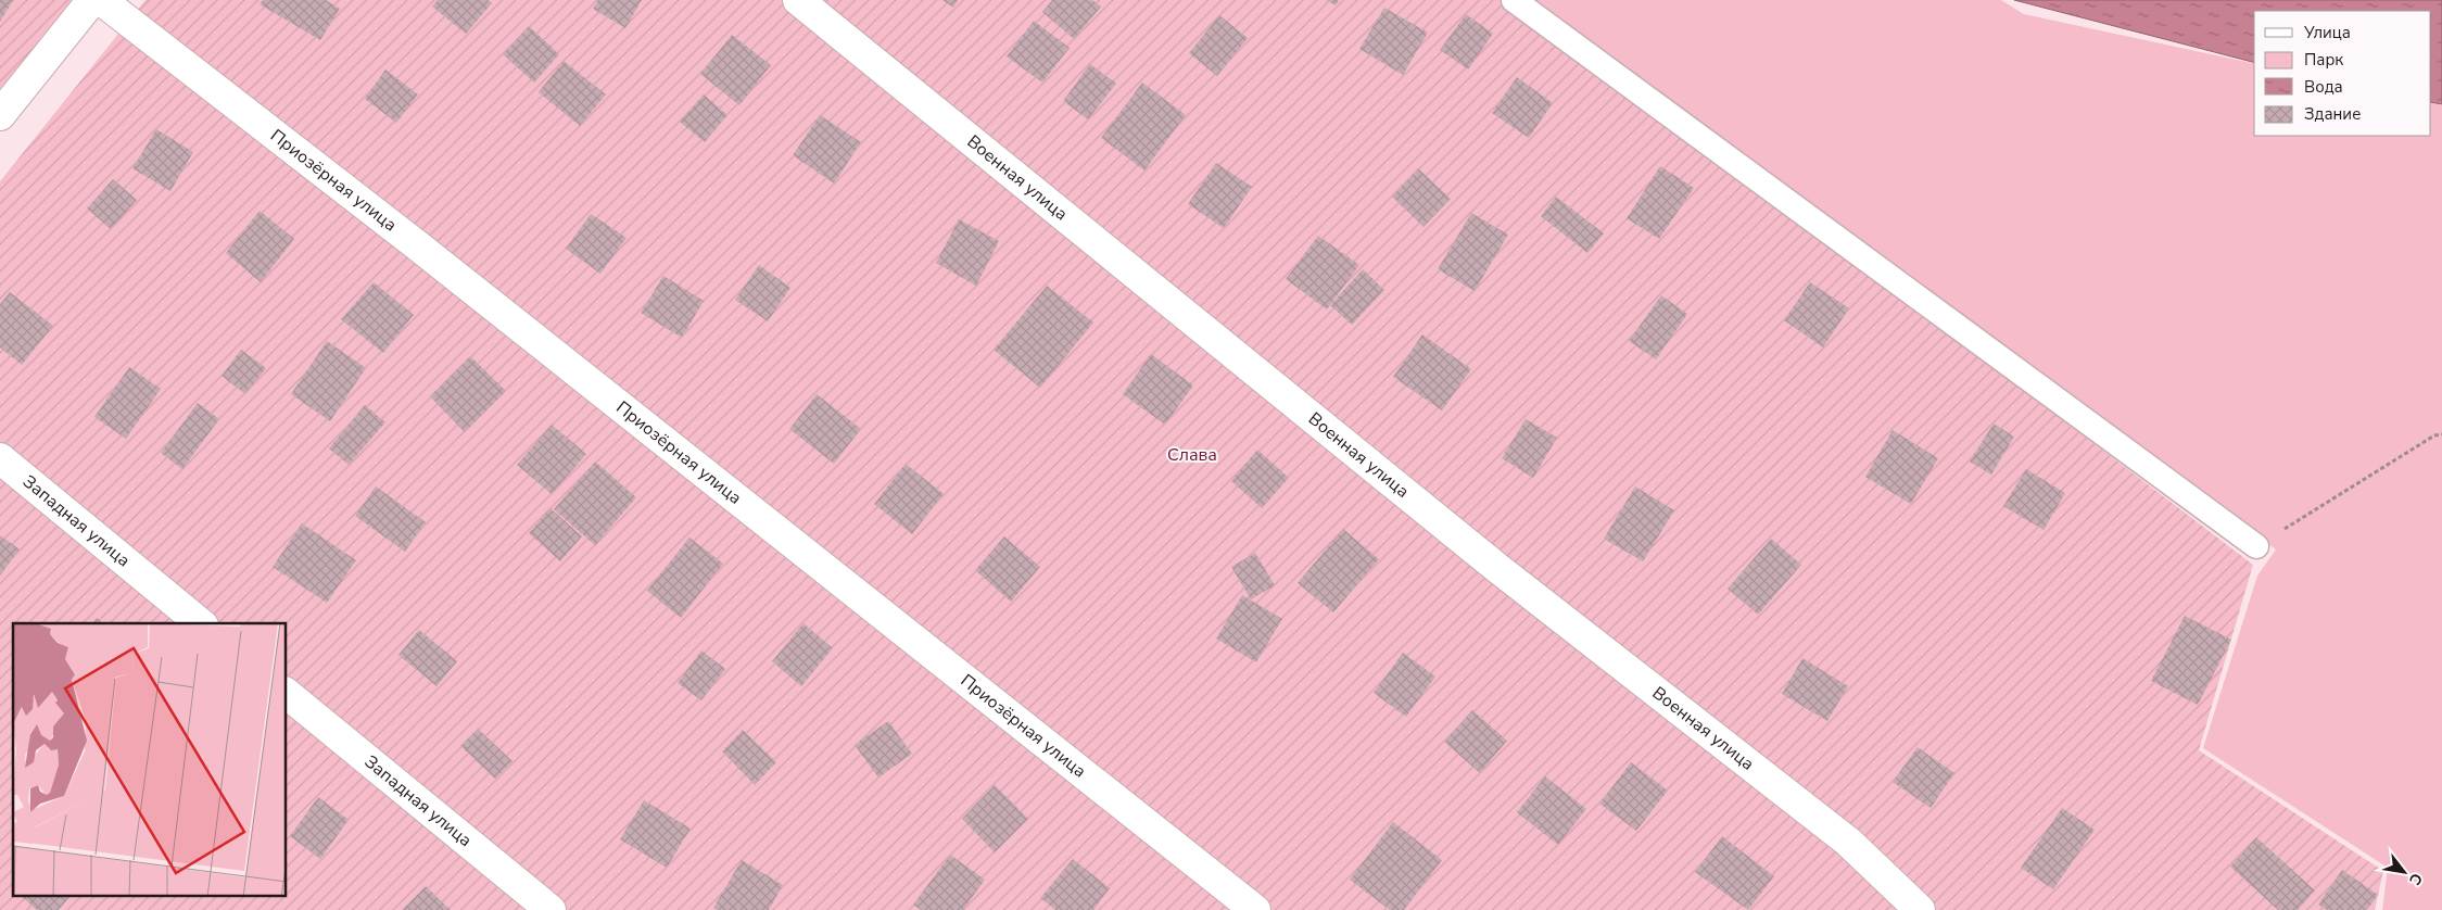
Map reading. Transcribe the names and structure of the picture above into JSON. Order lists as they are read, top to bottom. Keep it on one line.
{"streets":{"street":["Военная улица","Приозёрная улица","Западная улица"]},"parks":["Слава"],"legend":["Улица","Парк","Вода","Здание"],"north":"bottom right"}
